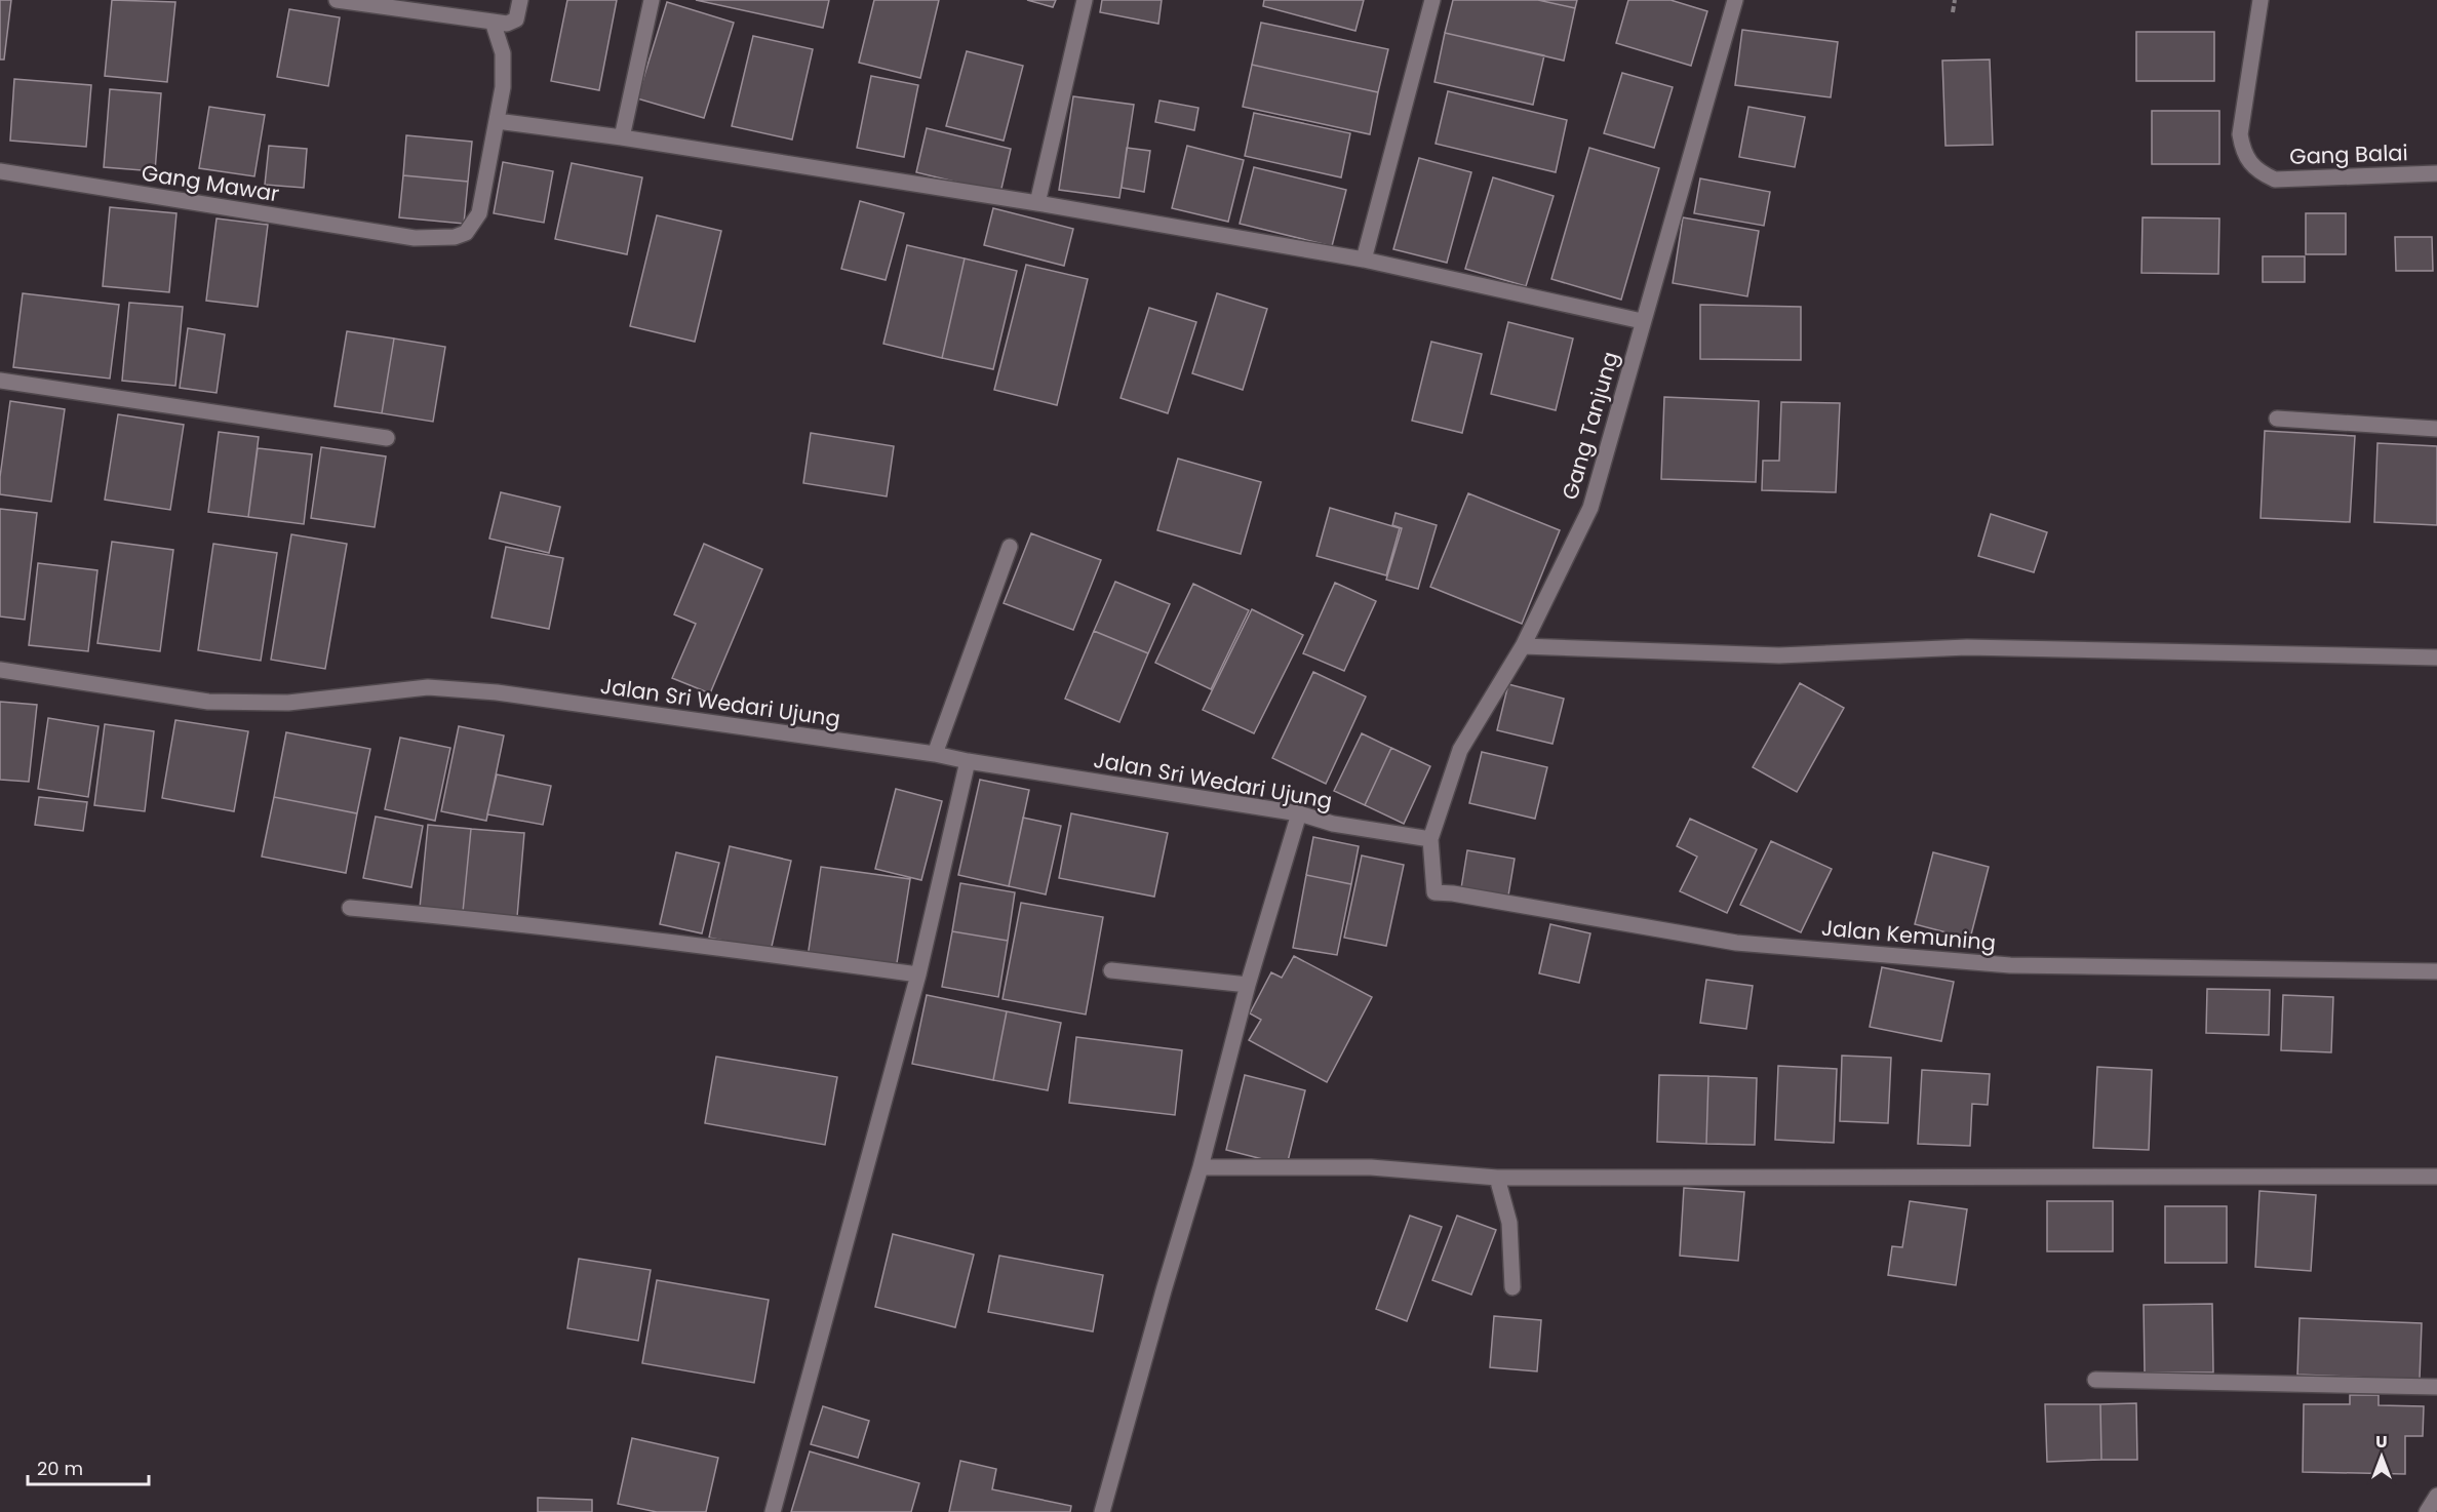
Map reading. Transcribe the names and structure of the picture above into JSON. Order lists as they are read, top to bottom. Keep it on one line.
{"streets":{"street":["Gang Balai","Gang Mawar","Gang Tanjung","Jalan Sri Wedari Ujung","Jalan Kemuning"]},"crossings":[["Gang Tanjung","Jalan Sri Wedari Ujung"],["Gang Tanjung","Jalan Kemuning"],["Jalan Sri Wedari Ujung","Jalan Kemuning"]],"scale_bar":"20 m","north":"top"}
